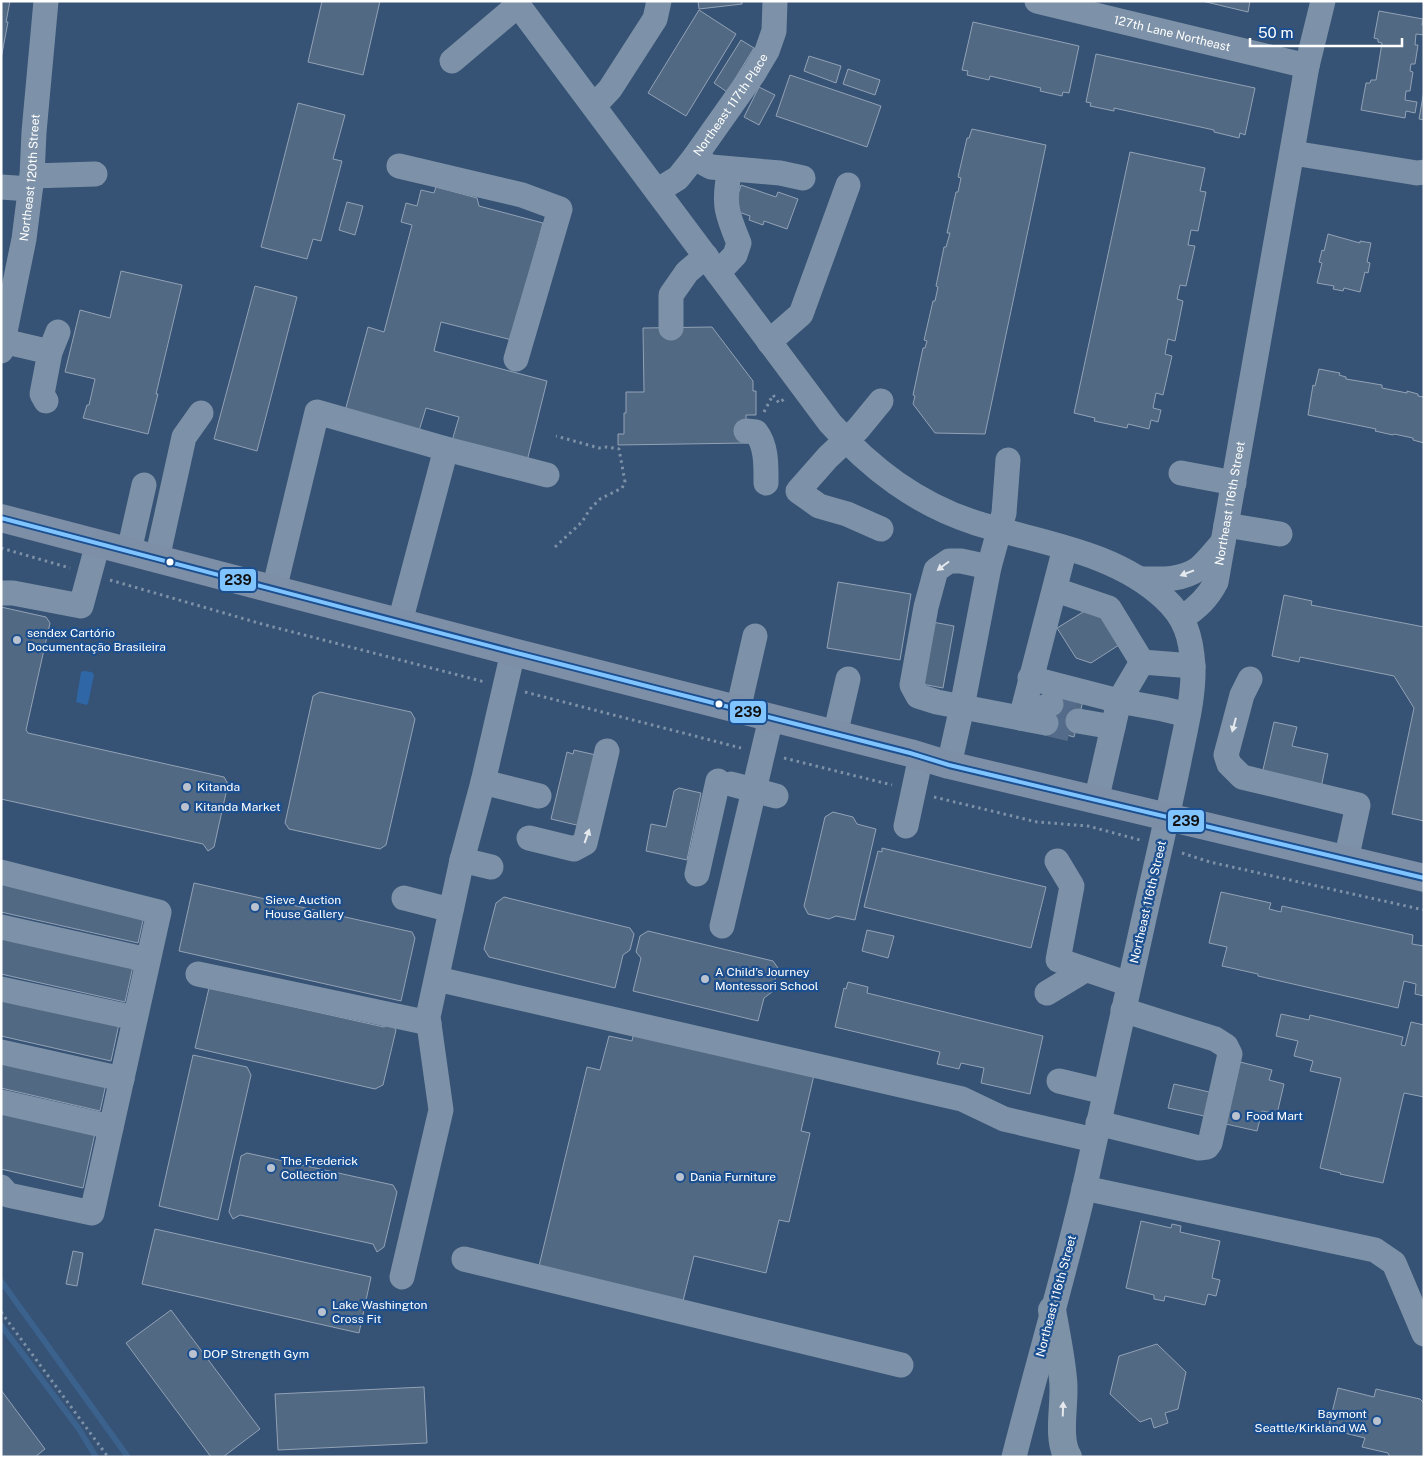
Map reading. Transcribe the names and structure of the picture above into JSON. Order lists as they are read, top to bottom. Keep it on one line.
{"streets":{"street":["127th Lane Northeast","Northeast 117th Place","Northeast 120th Street","Northeast 116th Street"]},"crossings":[["127th Lane Northeast","Northeast 116th Street"]],"places":["sendex Cartório Documentação Brasileira","Kitanda","Kitanda Market","Sieve Auction House Gallery","A Child’s Journey Montessori School","Food Mart","The Frederick Collection","Dania Furniture","Lake Washington Cross Fit","DOP Strength Gym","Baymont Seattle/Kirkland WA"],"lines":["transit line 239"],"scale_bar":"50 m"}
